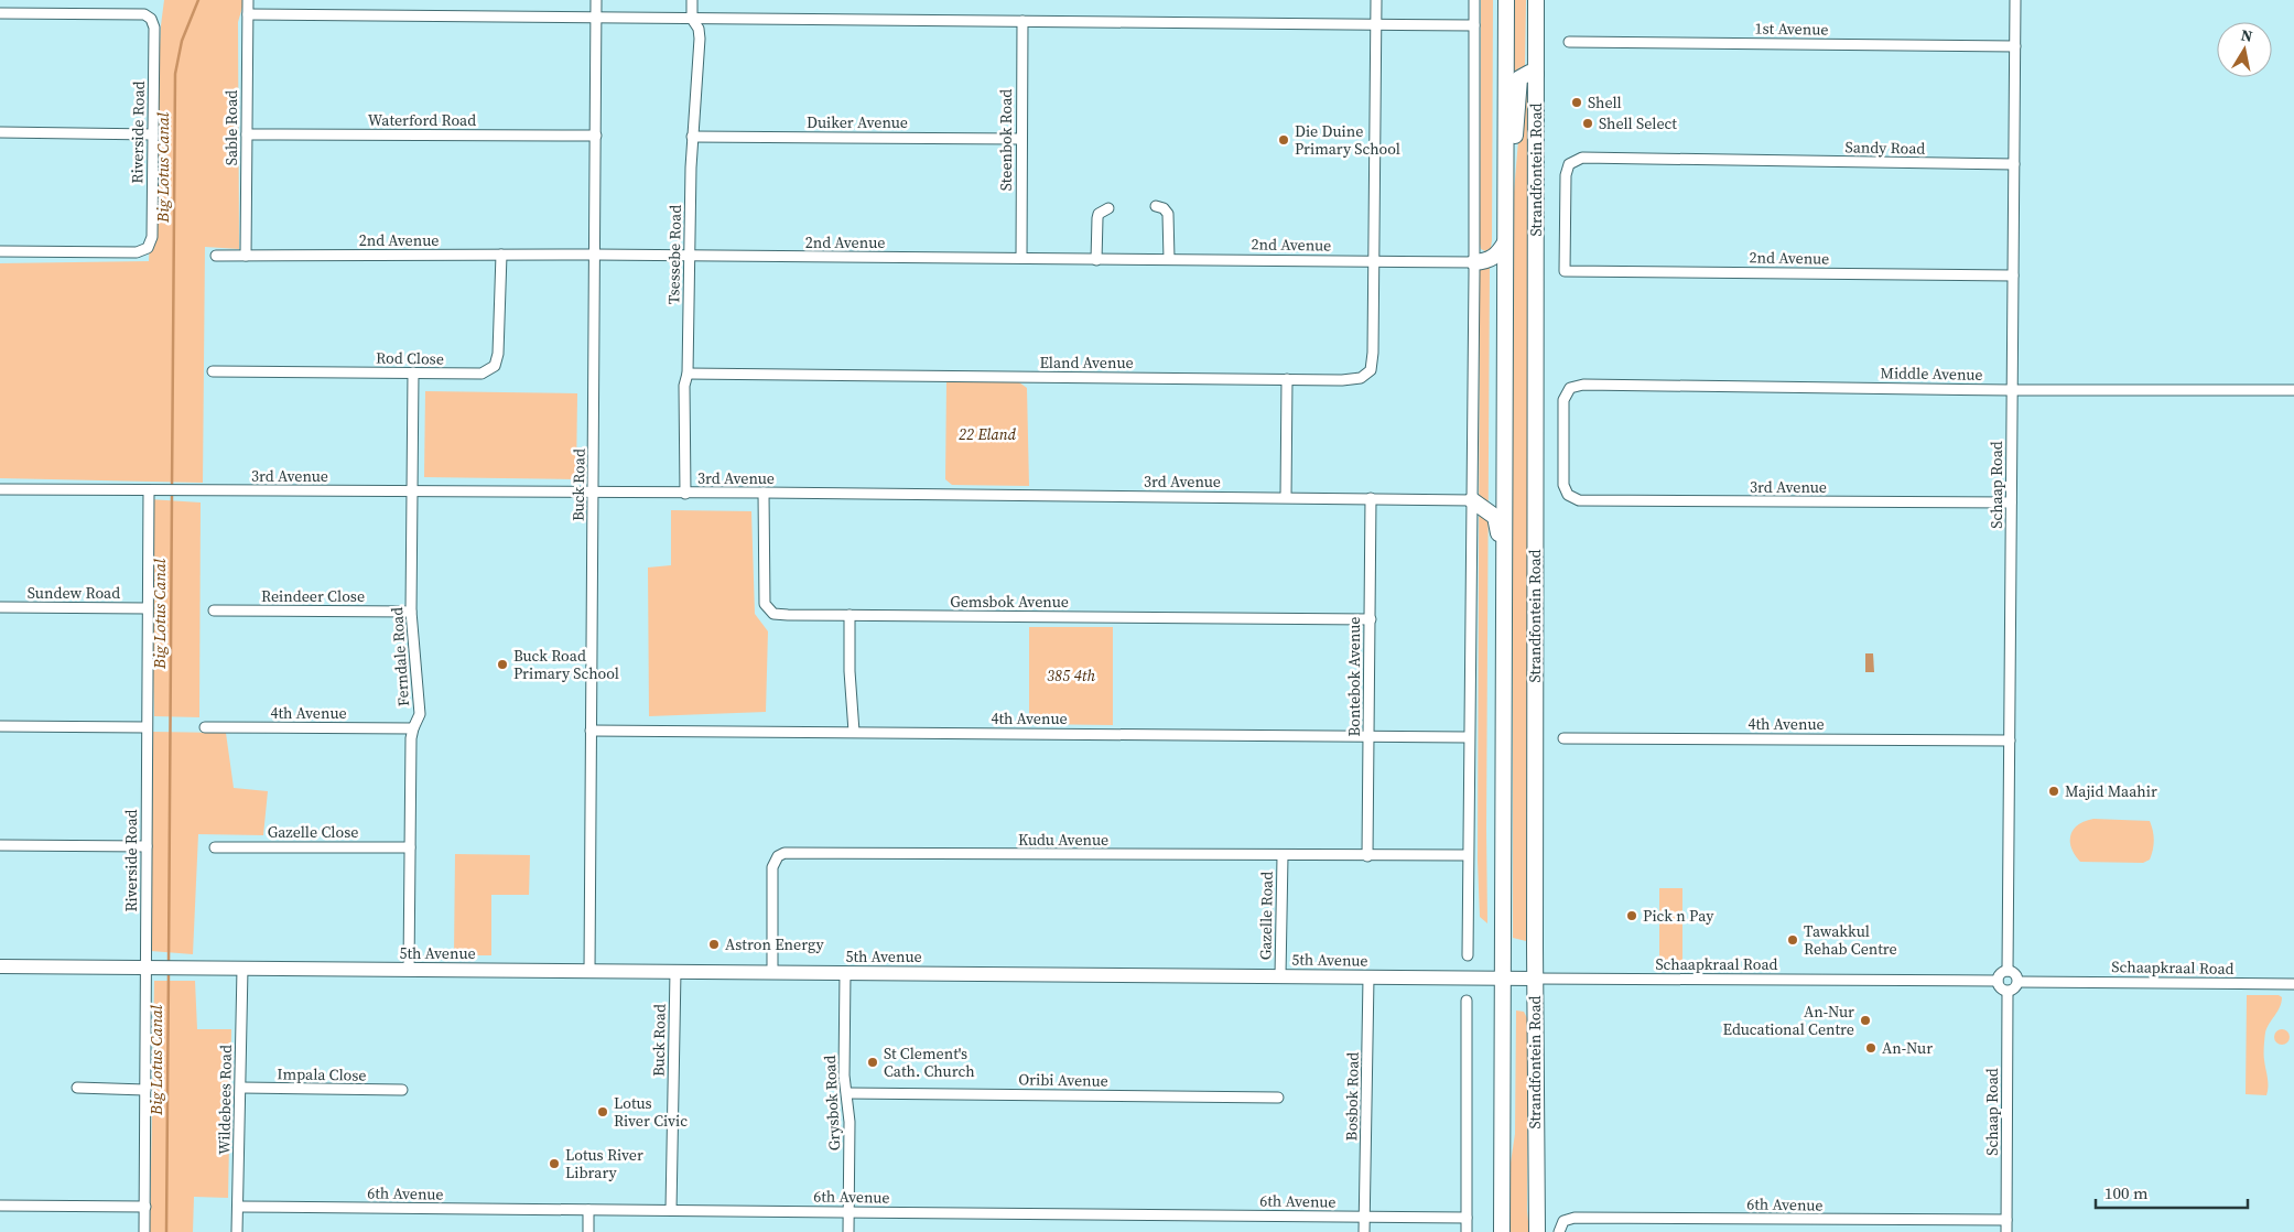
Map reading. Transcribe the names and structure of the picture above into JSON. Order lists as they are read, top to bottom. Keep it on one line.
{"streets":{"main road":["Strandfontein Road","5th Avenue"],"street":["1st Avenue","Waterford Road","Duiker Avenue","Sable Road","Riverside Road","Steenbok Road","Sandy Road","2nd Avenue","Tsessebe Road","Rod Close","Eland Avenue","Middle Avenue","3rd Avenue","Buck Road","Schaap Road","Sundew Road","Reindeer Close","Gemsbok Avenue","Ferndale Road","Bontebok Avenue","4th Avenue","Gazelle Close","Kudu Avenue","Gazelle Road","Schaapkraal Road","Impala Close","Oribi Avenue","Bosbok Road","Wildebees Road","Grysbok Road","6th Avenue"]},"crossings":[["1st Avenue","Schaap Road"],["Waterford Road","Sable Road"],["Waterford Road","Buck Road"],["Duiker Avenue","Steenbok Road"],["Duiker Avenue","Tsessebe Road"],["Sable Road","2nd Avenue"],["Riverside Road","3rd Avenue"],["Riverside Road","Sundew Road"],["Riverside Road","5th Avenue"],["Steenbok Road","2nd Avenue"],["Sandy Road","2nd Avenue"],["Sandy Road","Schaap Road"],["Strandfontein Road","5th Avenue"],["Strandfontein Road","Schaapkraal Road"],["2nd Avenue","Tsessebe Road"],["2nd Avenue","Rod Close"],["2nd Avenue","Eland Avenue"],["2nd Avenue","Buck Road"],["2nd Avenue","Schaap Road"],["Tsessebe Road","Eland Avenue"],["Tsessebe Road","3rd Avenue"],["Rod Close","Ferndale Road"],["Middle Avenue","3rd Avenue"],["Middle Avenue","Schaap Road"],["3rd Avenue","Buck Road"],["3rd Avenue","Schaap Road"],["3rd Avenue","Gemsbok Avenue"],["3rd Avenue","Ferndale Road"],["3rd Avenue","Bontebok Avenue"],["Buck Road","4th Avenue"],["Buck Road","5th Avenue"],["Buck Road","6th Avenue"],["Schaap Road","4th Avenue"],["Schaap Road","Schaapkraal Road"],["Schaap Road","6th Avenue"],["Reindeer Close","Ferndale Road"],["Gemsbok Avenue","Bontebok Avenue"],["Ferndale Road","4th Avenue"],["Ferndale Road","Gazelle Close"],["Ferndale Road","5th Avenue"],["Bontebok Avenue","4th Avenue"],["Bontebok Avenue","Kudu Avenue"],["Kudu Avenue","Gazelle Road"],["Kudu Avenue","5th Avenue"],["Gazelle Road","5th Avenue"],["5th Avenue","Schaapkraal Road"],["5th Avenue","Bosbok Road"],["5th Avenue","Wildebees Road"],["5th Avenue","Grysbok Road"],["Impala Close","Wildebees Road"],["Oribi Avenue","Grysbok Road"],["Bosbok Road","6th Avenue"],["Wildebees Road","6th Avenue"],["Grysbok Road","6th Avenue"]],"water":["Big Lotus Canal"],"parks":["22 Eland","385 4th"],"places":["Shell","Shell Select","Die Duine Primary School","Buck Road Primary School","Majid Maahir","Pick n Pay","Tawakkul Rehab Centre","Astron Energy","An-Nur Educational Centre","An-Nur","St Clement's Cath. Church","Lotus River Civic","Lotus River Library"],"scale_bar":"100 m","north":"top"}
